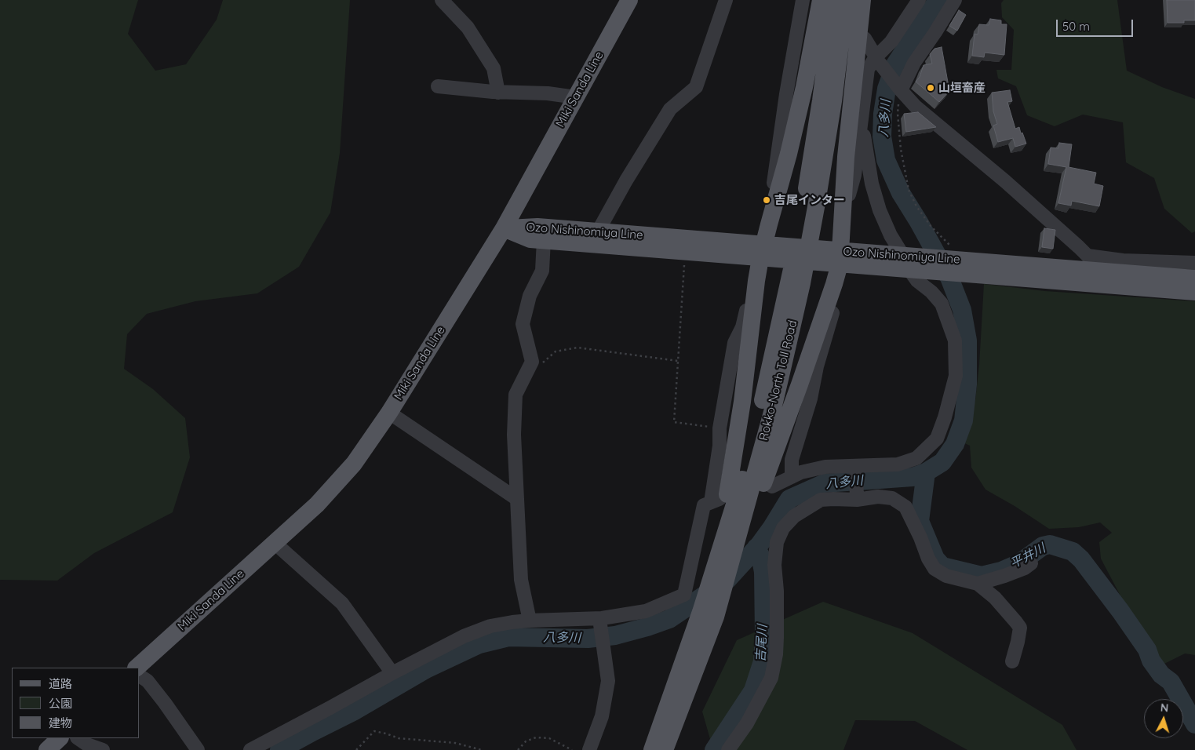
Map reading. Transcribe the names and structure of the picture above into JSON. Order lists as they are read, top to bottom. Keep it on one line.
{"streets":{"main road":["Miki Sanda Line","Ozo Nishinomiya Line","Rokko-North Toll Road"]},"crossings":[["Miki Sanda Line","Ozo Nishinomiya Line"]],"water":["八多川","平井川","吉尾川"],"places":["山垣畜産","吉尾インター"],"legend":["道路","公園","建物"],"scale_bar":"50 m","north":"top"}
